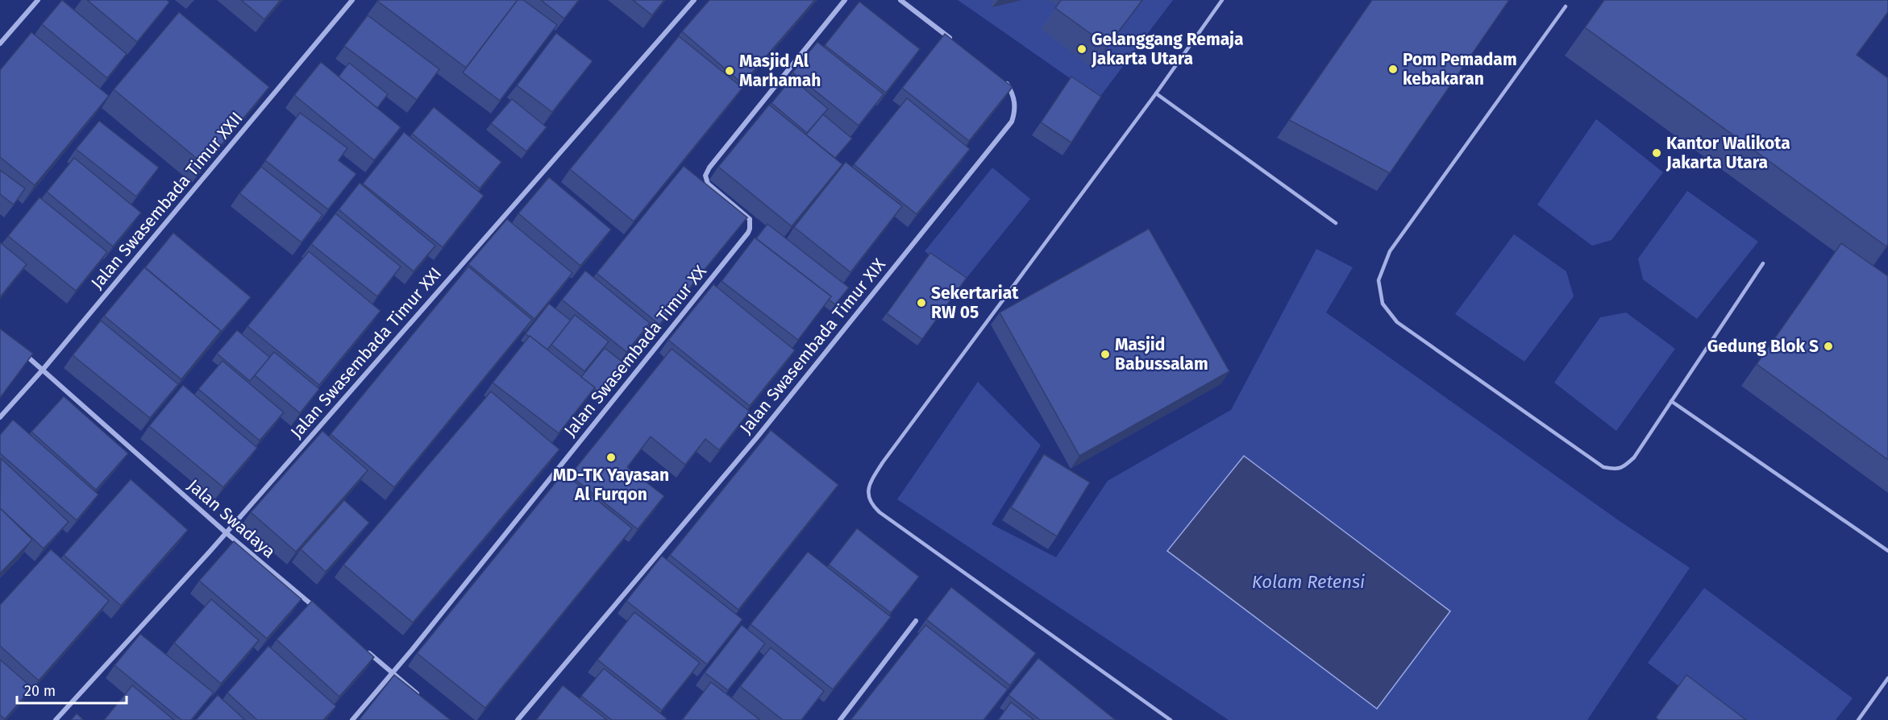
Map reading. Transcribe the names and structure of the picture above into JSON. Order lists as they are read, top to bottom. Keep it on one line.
{"streets":{"street":["Jalan Swasembada Timur XXII","Jalan Swasembada Timur XIX","Jalan Swasembada Timur XX","Jalan Swasembada Timur XXI","Jalan Swadaya"]},"crossings":[["Jalan Swasembada Timur XXII","Jalan Swadaya"],["Jalan Swasembada Timur XXI","Jalan Swadaya"]],"water":["Kolam Retensi"],"places":["Gelanggang Remaja Jakarta Utara","Pom Pemadam kebakaran","Masjid Al Marhamah","Kantor Walikota Jakarta Utara","Sekertariat RW 05","Gedung Blok S","Masjid Babussalam","MD-TK Yayasan Al Furqon"],"scale_bar":"20 m"}
